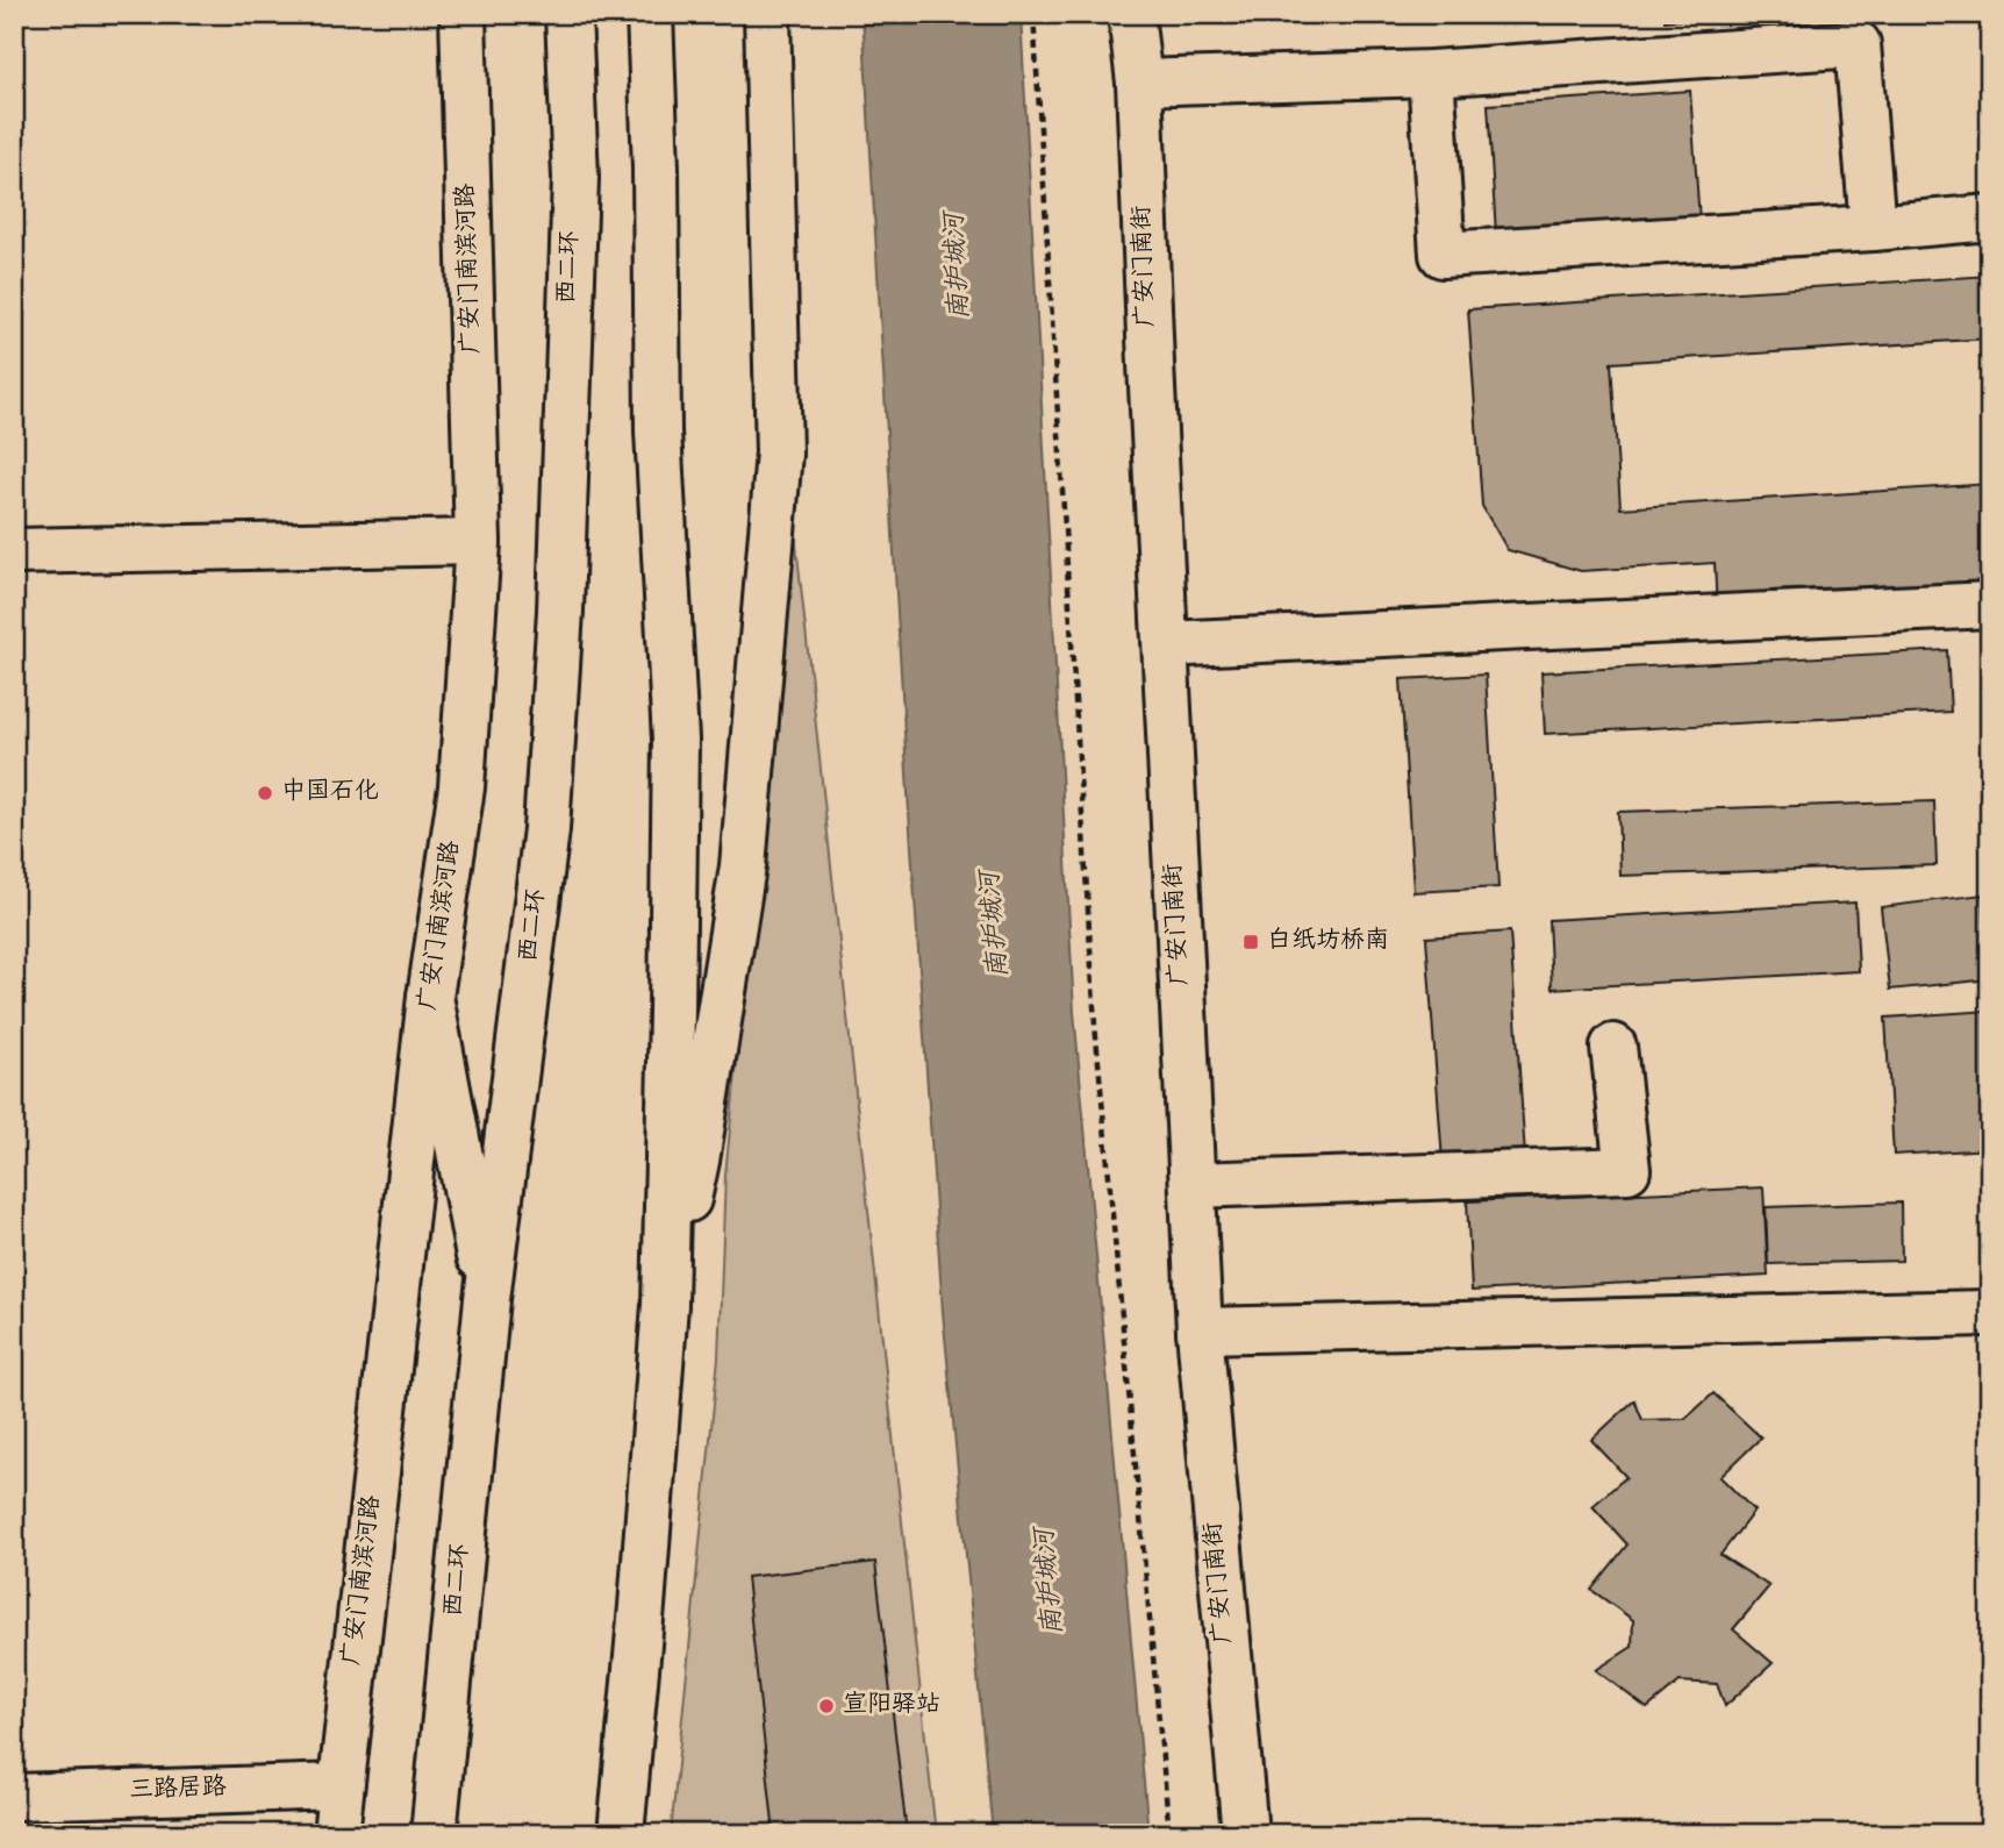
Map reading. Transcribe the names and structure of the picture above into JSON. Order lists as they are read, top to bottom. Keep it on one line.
{"streets":{"main road":["广安门南街","西二环","广安门南滨河路","三路居路"]},"crossings":[["广安门南滨河路","三路居路"]],"water":["南护城河"],"places":{"other":["中国石化","宣阳驿站"],"transit":["白纸坊桥南"]}}
